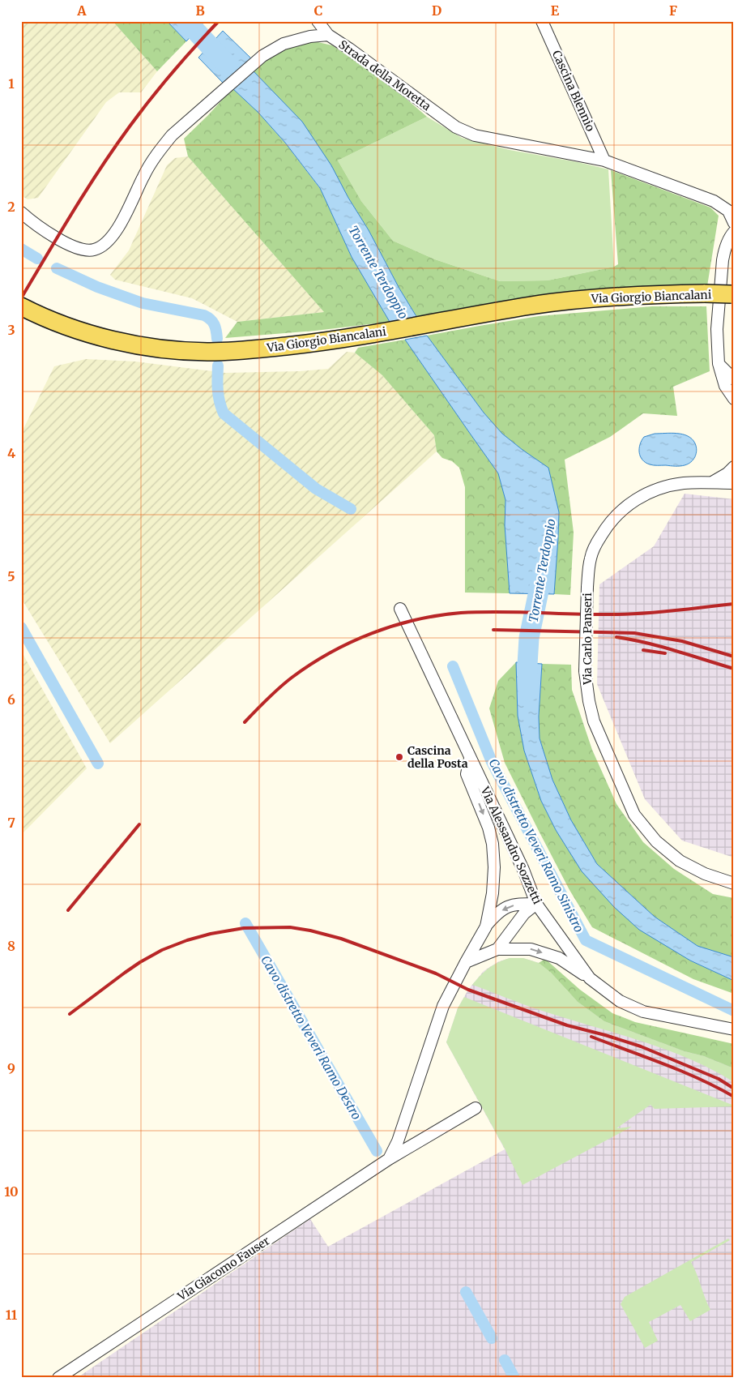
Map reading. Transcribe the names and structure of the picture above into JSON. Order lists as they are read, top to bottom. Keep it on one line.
{"streets":{"main road":["Via Giorgio Biancalani"],"street":["Strada della Moretta","Cascina Blennio","Via Carlo Panseri","Via Alessandro Sozzetti","Via Giacomo Fauser"]},"crossings":[["Strada della Moretta","Cascina Blennio"]],"water":["Torrente Terdoppio","Cavo distretto Veveri Ramo Sinistro","Cavo distretto Veveri Ramo Destro"],"places":["Cascina della Posta"],"grid":{"columns":["A","B","C","D","E","F"],"rows":["1","2","3","4","5","6","7","8","9","10","11"]}}
